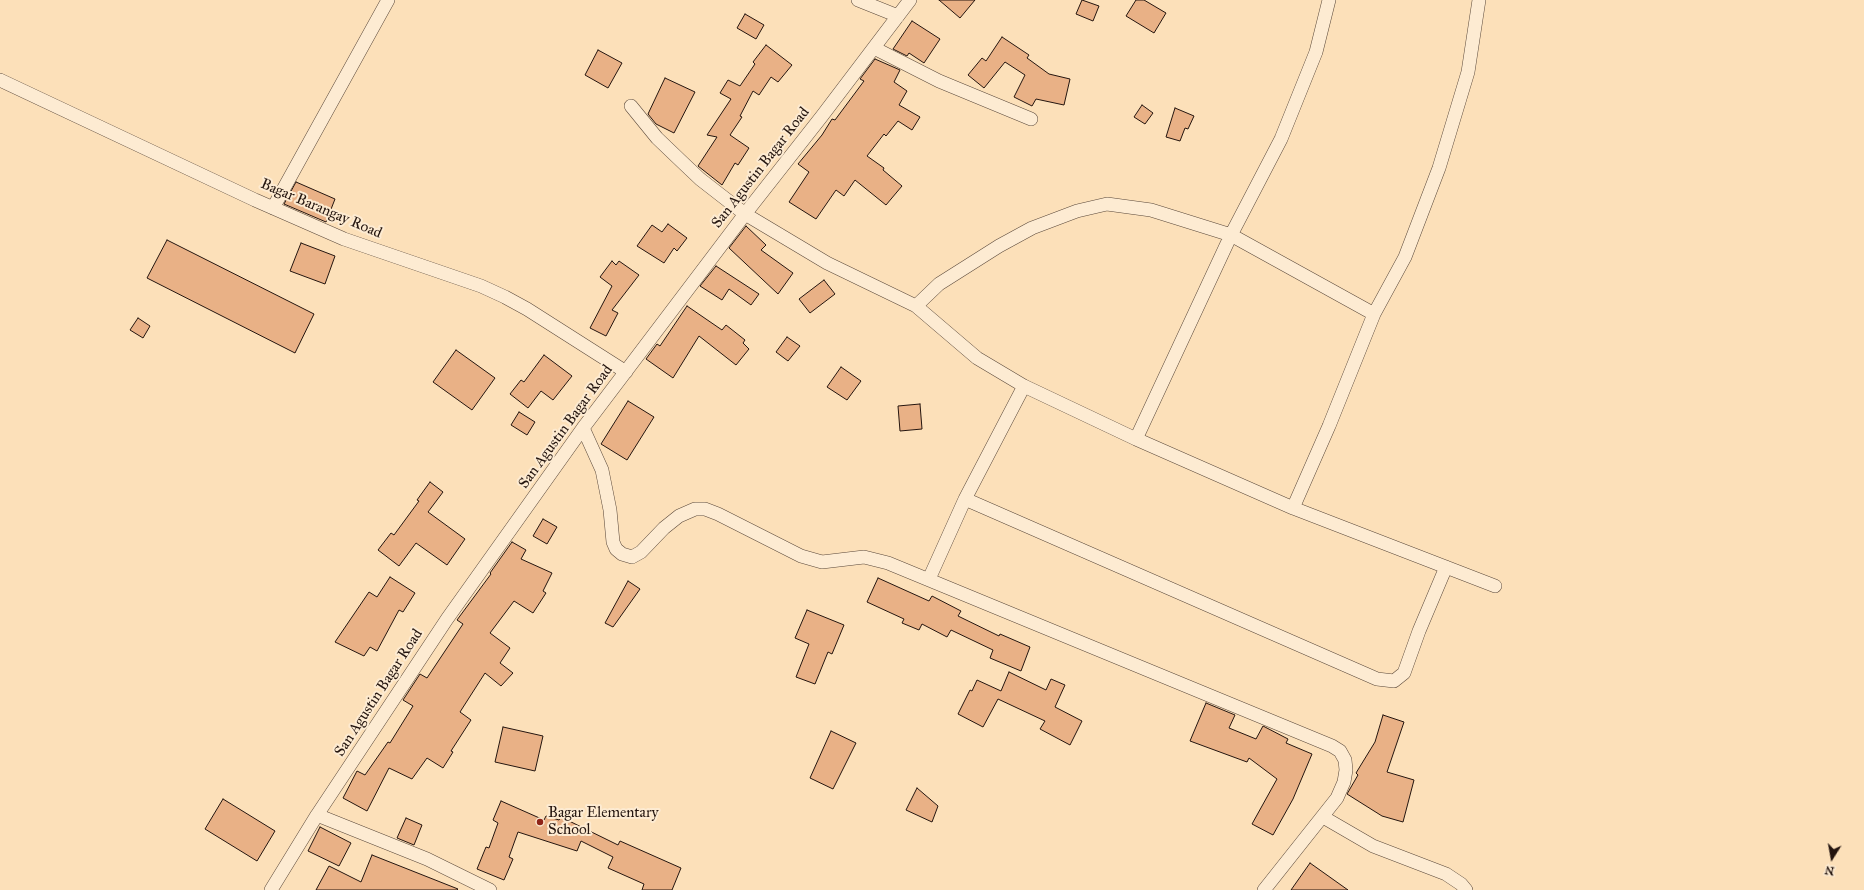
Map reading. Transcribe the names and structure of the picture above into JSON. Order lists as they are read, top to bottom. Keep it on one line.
{"streets":{"street":["San Agustin Bagar Road","Bagar Barangay Road"]},"crossings":[["San Agustin Bagar Road","Bagar Barangay Road"]],"places":["Bagar Elementary School"],"north":"bottom"}
